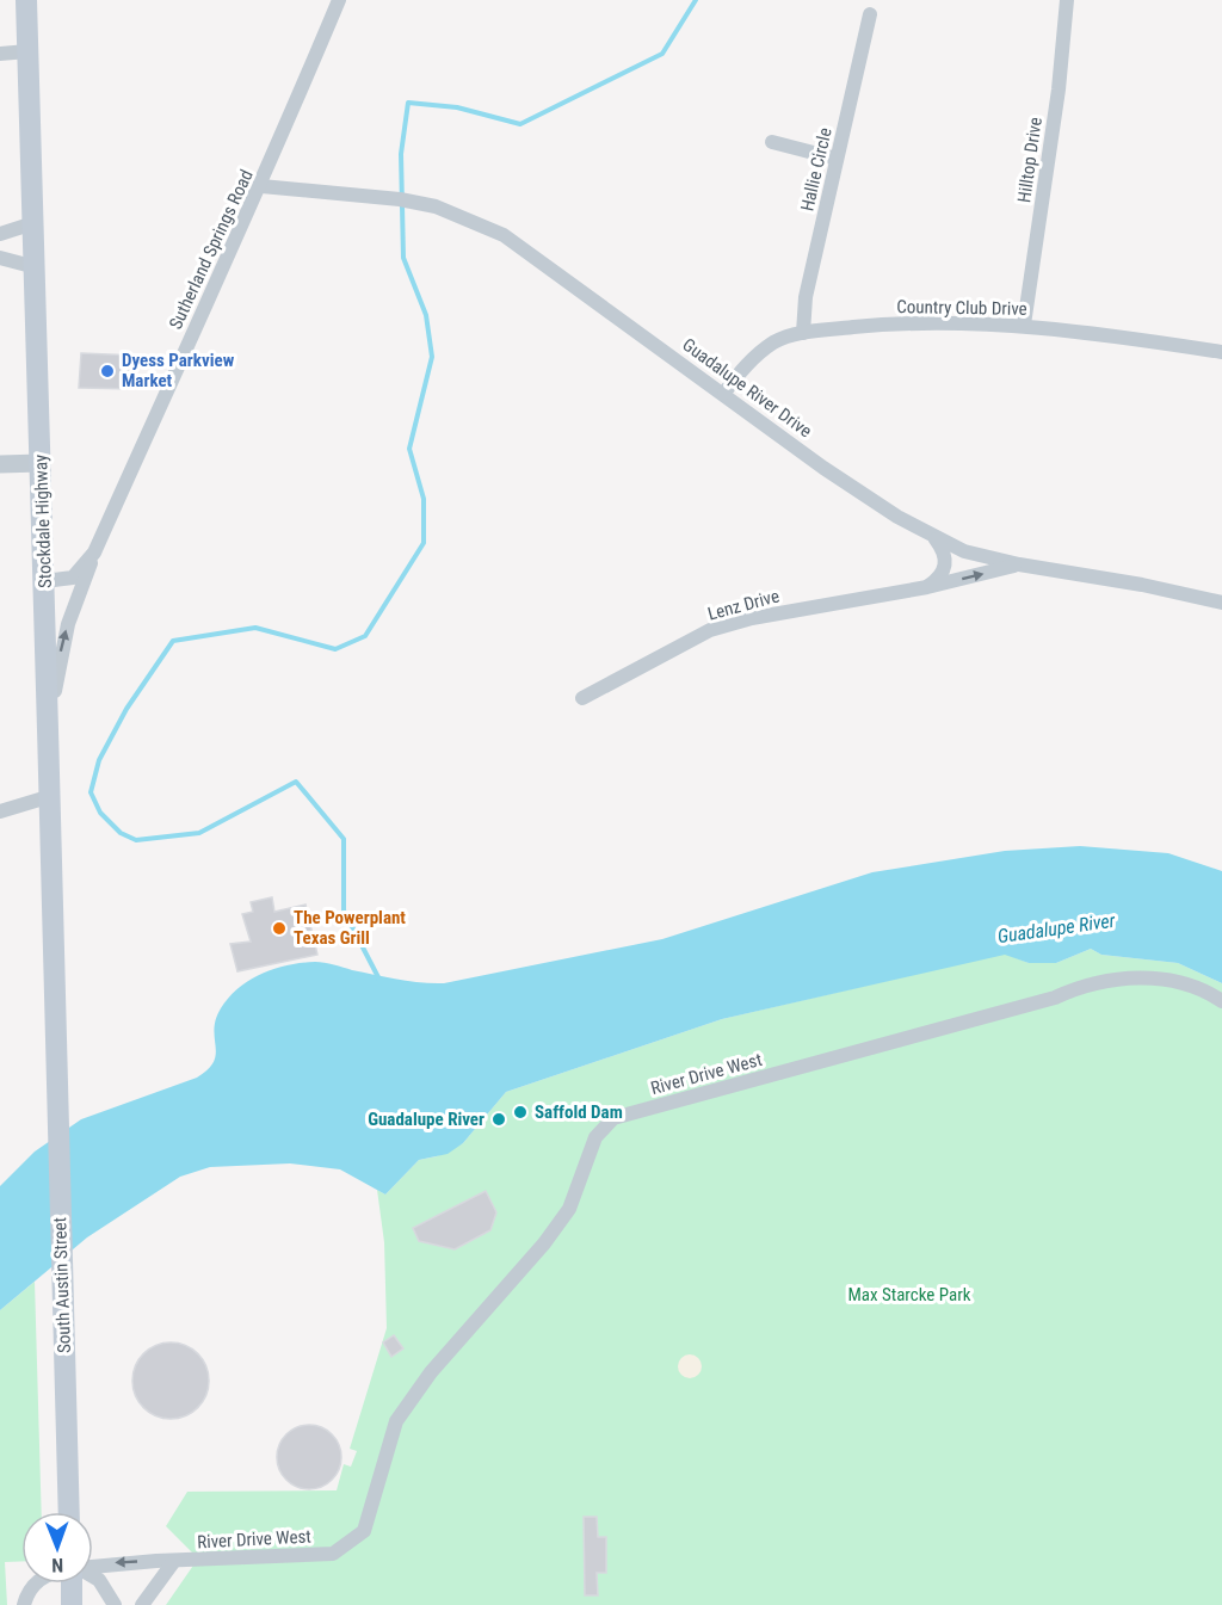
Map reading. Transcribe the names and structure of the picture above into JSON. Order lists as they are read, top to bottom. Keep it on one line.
{"streets":{"main road":["Stockdale Highway","South Austin Street"],"street":["Hilltop Drive","Hallie Circle","Sutherland Springs Road","Country Club Drive","Guadalupe River Drive","Lenz Drive","River Drive West"]},"crossings":[["Hilltop Drive","Country Club Drive"],["Hallie Circle","Country Club Drive"],["Sutherland Springs Road","Guadalupe River Drive"],["Sutherland Springs Road","Stockdale Highway"],["Country Club Drive","Guadalupe River Drive"],["Guadalupe River Drive","Lenz Drive"],["Stockdale Highway","South Austin Street"]],"water":["Guadalupe River"],"parks":["Max Starcke Park"],"places":["Dyess Parkview Market","The Powerplant Texas Grill","Saffold Dam","Guadalupe River"],"north":"bottom"}
